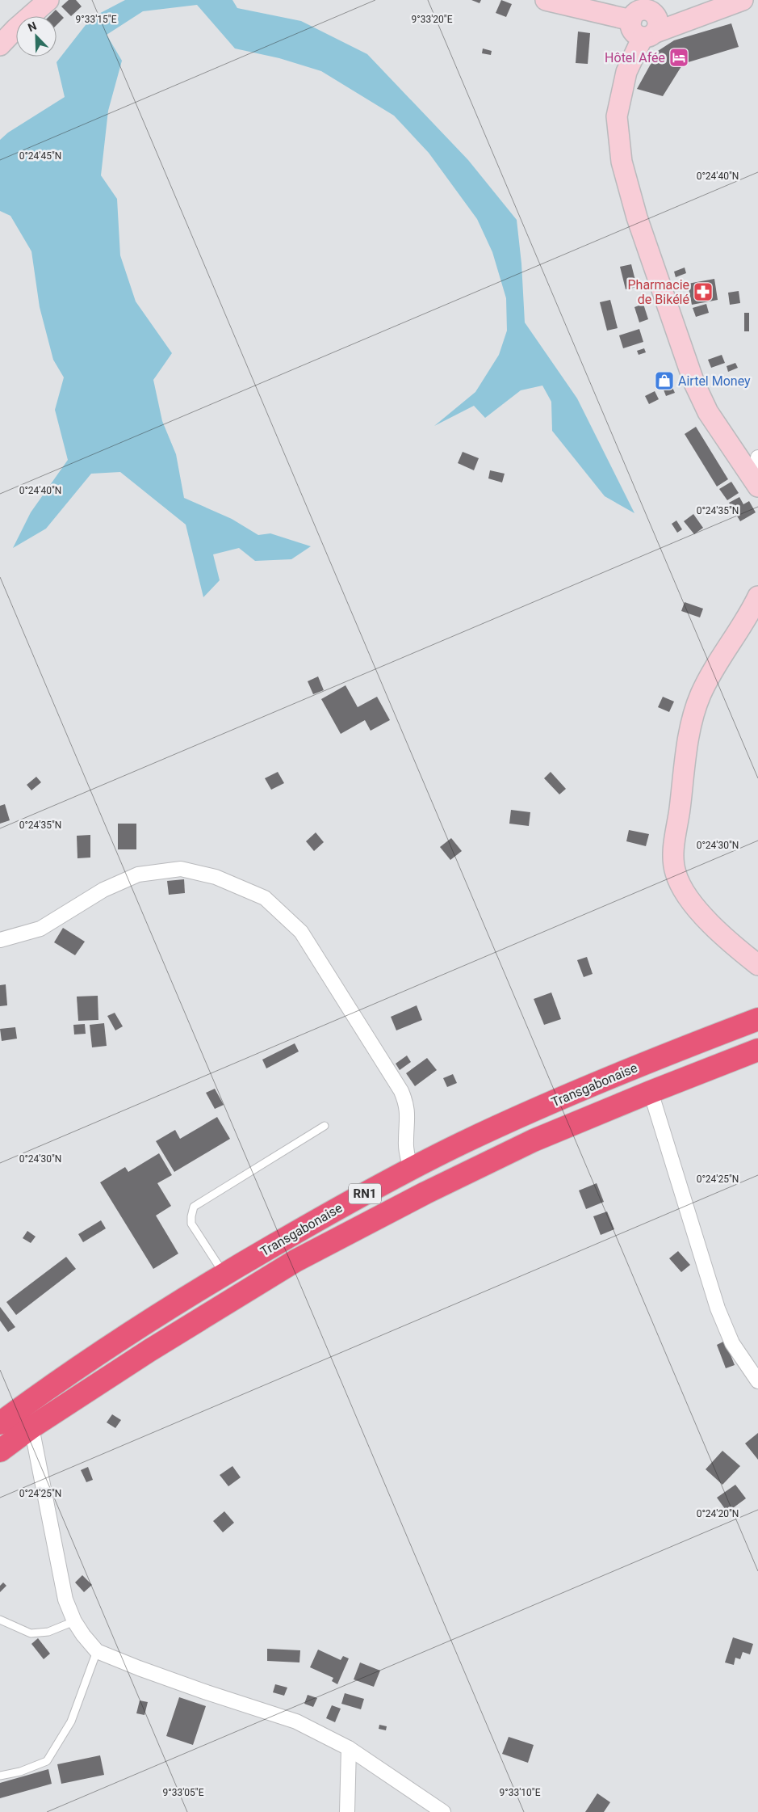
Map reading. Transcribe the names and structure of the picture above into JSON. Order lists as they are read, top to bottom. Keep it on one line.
{"streets":{"highway":["Transgabonaise","RN1"]},"places":{"hotel":["Hôtel Afée"],"pharmacy":["Pharmacie de Bikélé"],"shop":["Airtel Money"]},"north":"top left","coordinates":["9°33'15\"E","9°33'20\"E","0°24'45\"N","0°24'40\"N","0°24'35\"N","0°24'30\"N","0°24'25\"N","0°24'20\"N","9°33'05\"E","9°33'10\"E"]}
